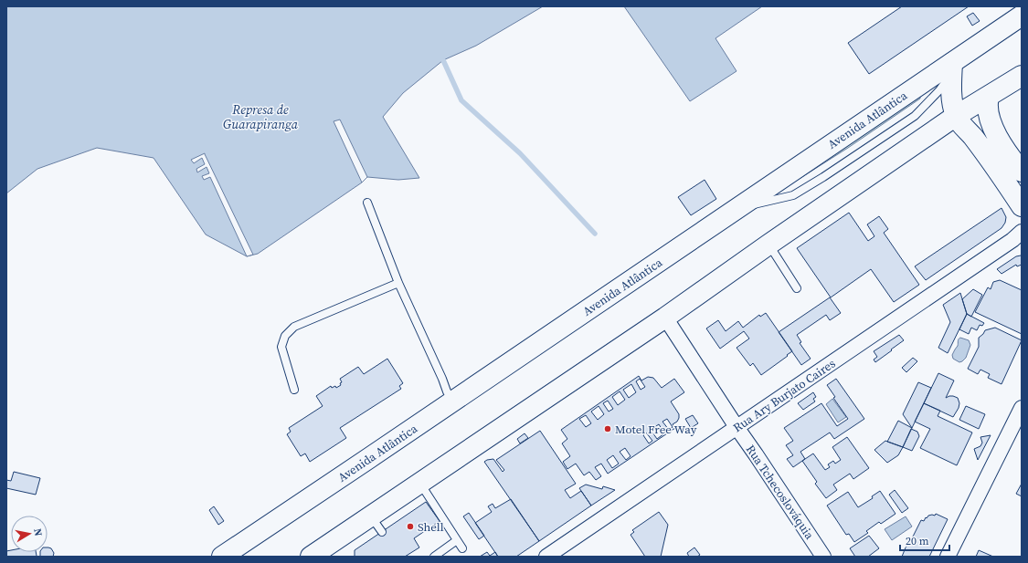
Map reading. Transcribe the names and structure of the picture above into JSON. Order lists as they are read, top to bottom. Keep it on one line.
{"streets":{"main road":["Avenida Atlântica"],"street":["Rua Ary Burjato Caires","Rua Tchecoslováquia"]},"crossings":[["Rua Ary Burjato Caires","Rua Tchecoslováquia"]],"water":["Represa de Guarapiranga"],"places":["Motel Free Way","Shell"],"scale_bar":"20 m","north":"right"}
